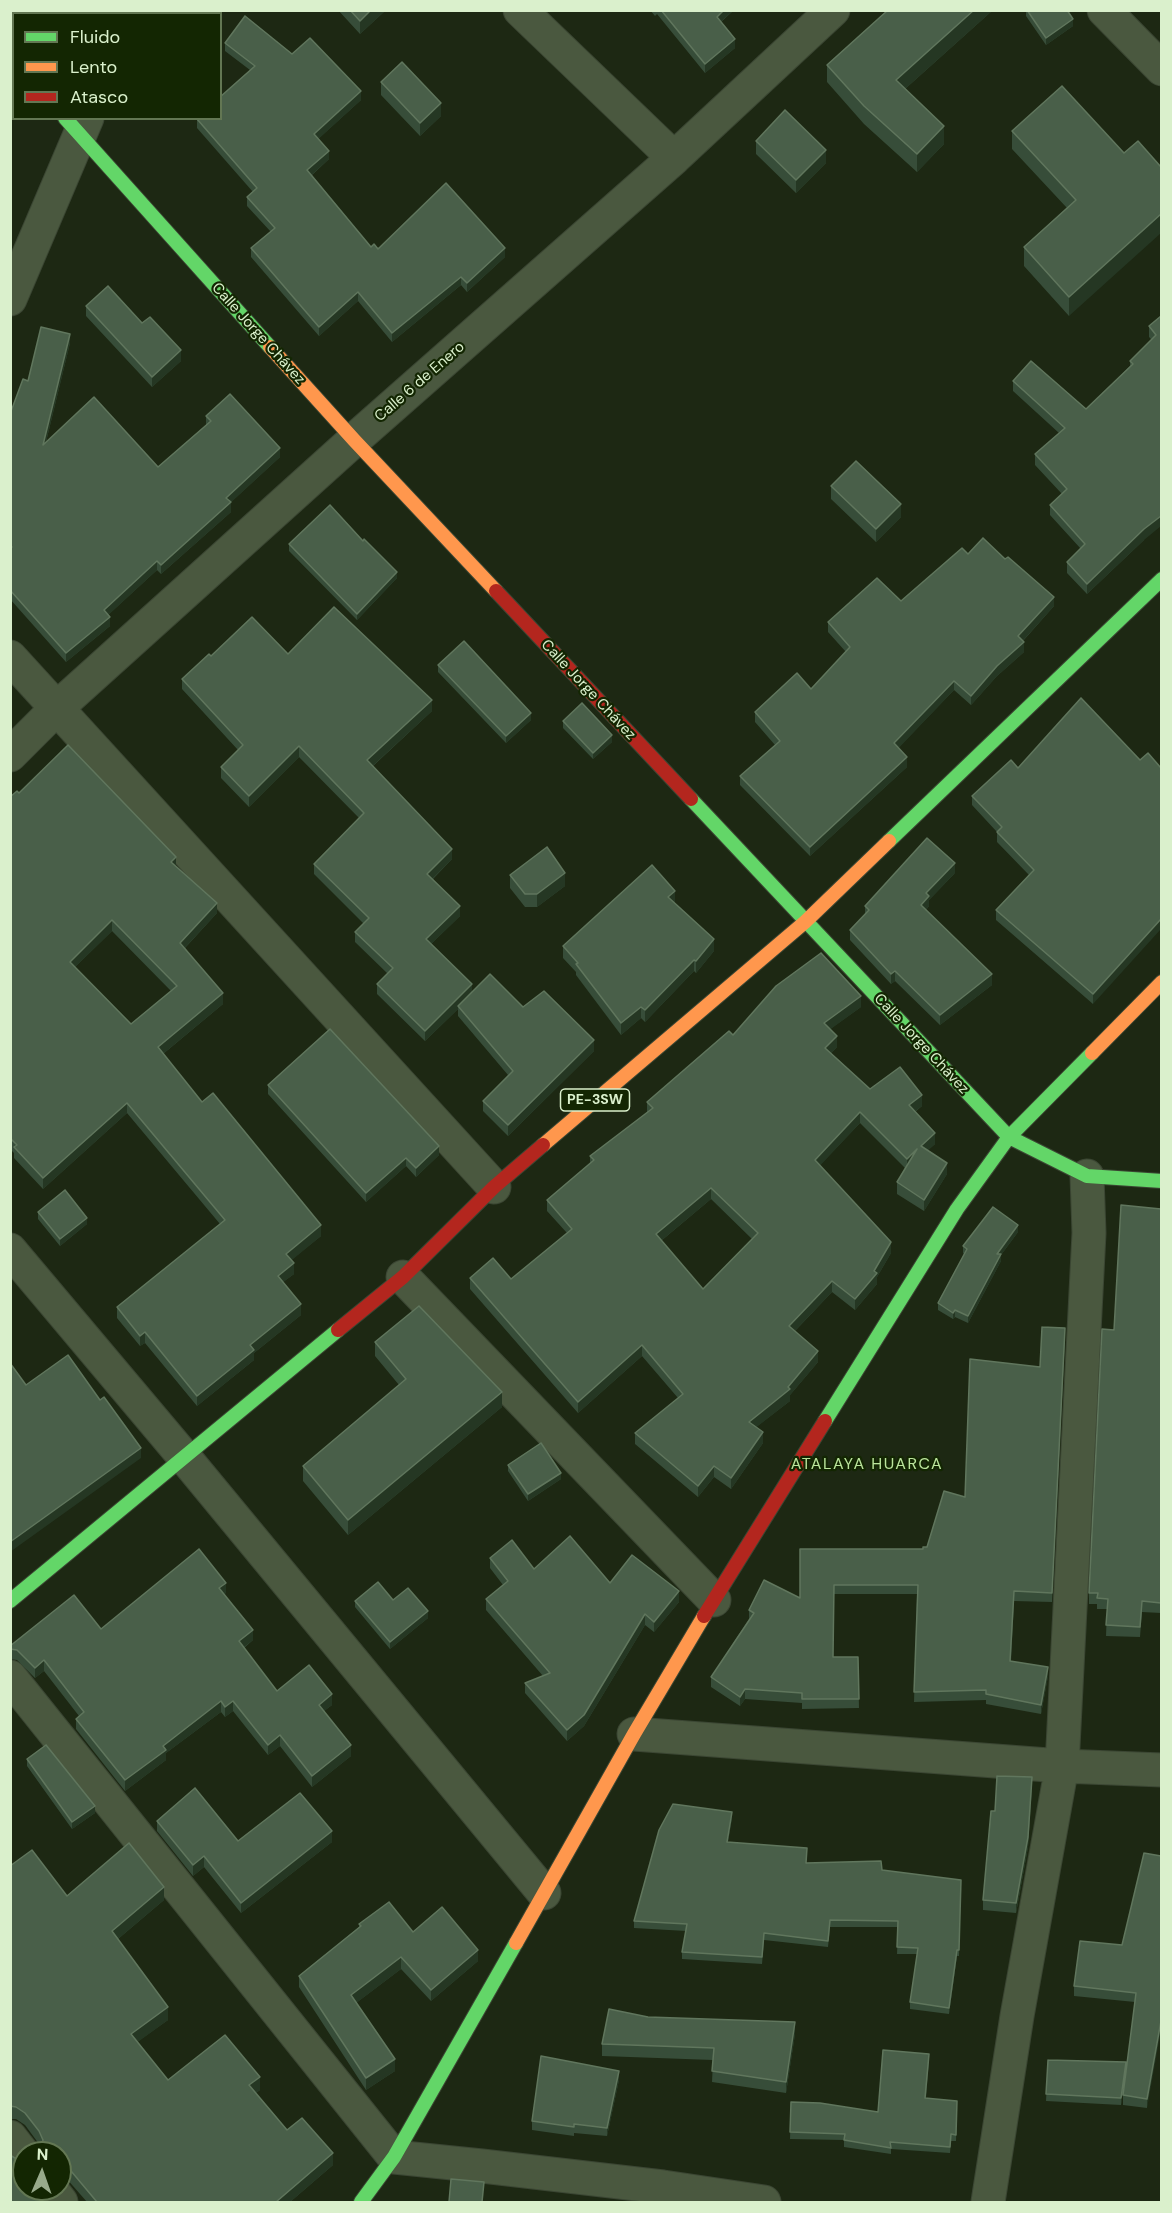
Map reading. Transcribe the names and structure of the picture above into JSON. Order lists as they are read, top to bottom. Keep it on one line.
{"streets":{"street":["Calle Jorge Chávez","Calle 6 de Enero","PE-3SW"]},"crossings":[["Calle Jorge Chávez","Calle 6 de Enero"],["Calle Jorge Chávez","PE-3SW"]],"districts":["ATALAYA HUARCA"],"legend":["Fluido","Lento","Atasco"],"north":"top"}
